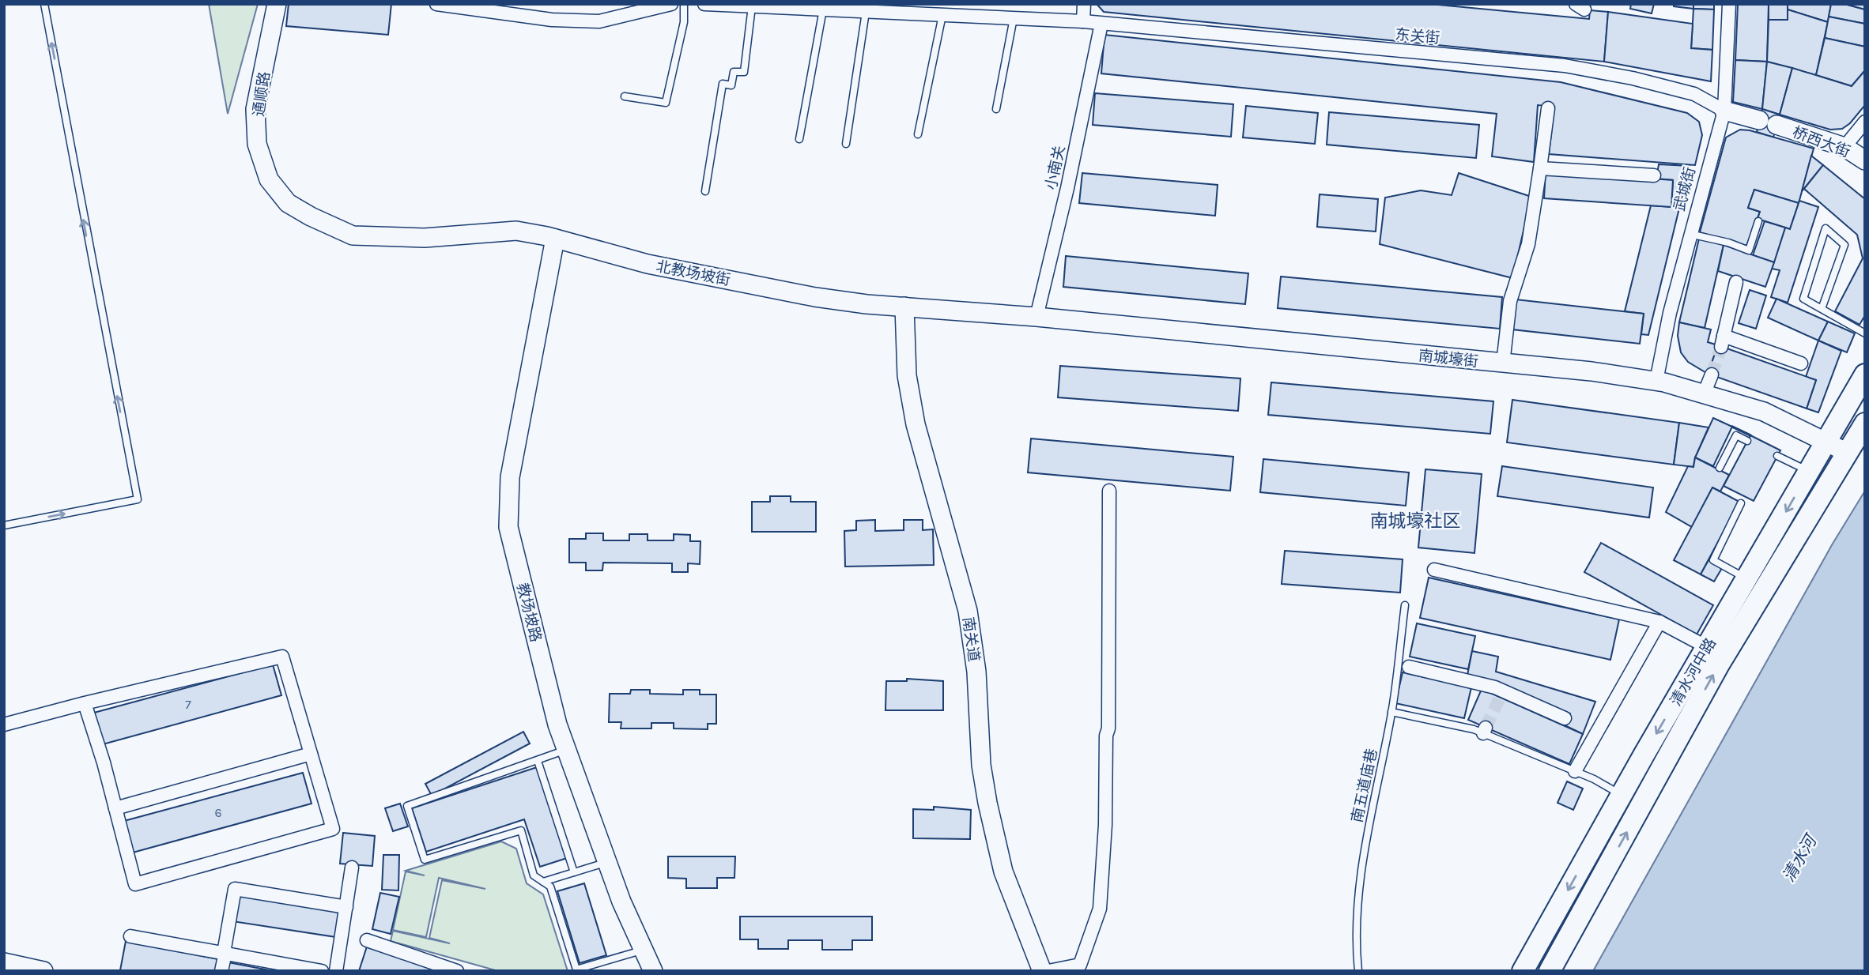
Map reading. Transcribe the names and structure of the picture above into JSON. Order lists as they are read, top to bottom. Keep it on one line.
{"streets":{"main road":["清水河中路"],"street":["东关街","通顺路","桥西大街","小南关","武城街","北教场坡街","南城壕街","教场坡路","南关道"],"lane":["南五道庙巷"]},"crossings":[["东关街","桥西大街"],["东关街","小南关"],["东关街","武城街"],["通顺路","北教场坡街"],["桥西大街","武城街"],["小南关","北教场坡街"],["小南关","南城壕街"],["武城街","南城壕街"],["北教场坡街","南城壕街"],["北教场坡街","教场坡路"],["北教场坡街","南关道"],["南城壕街","清水河中路"]],"districts":["南城壕社区"],"water":["清水河"],"house_numbers":["7","6"]}
